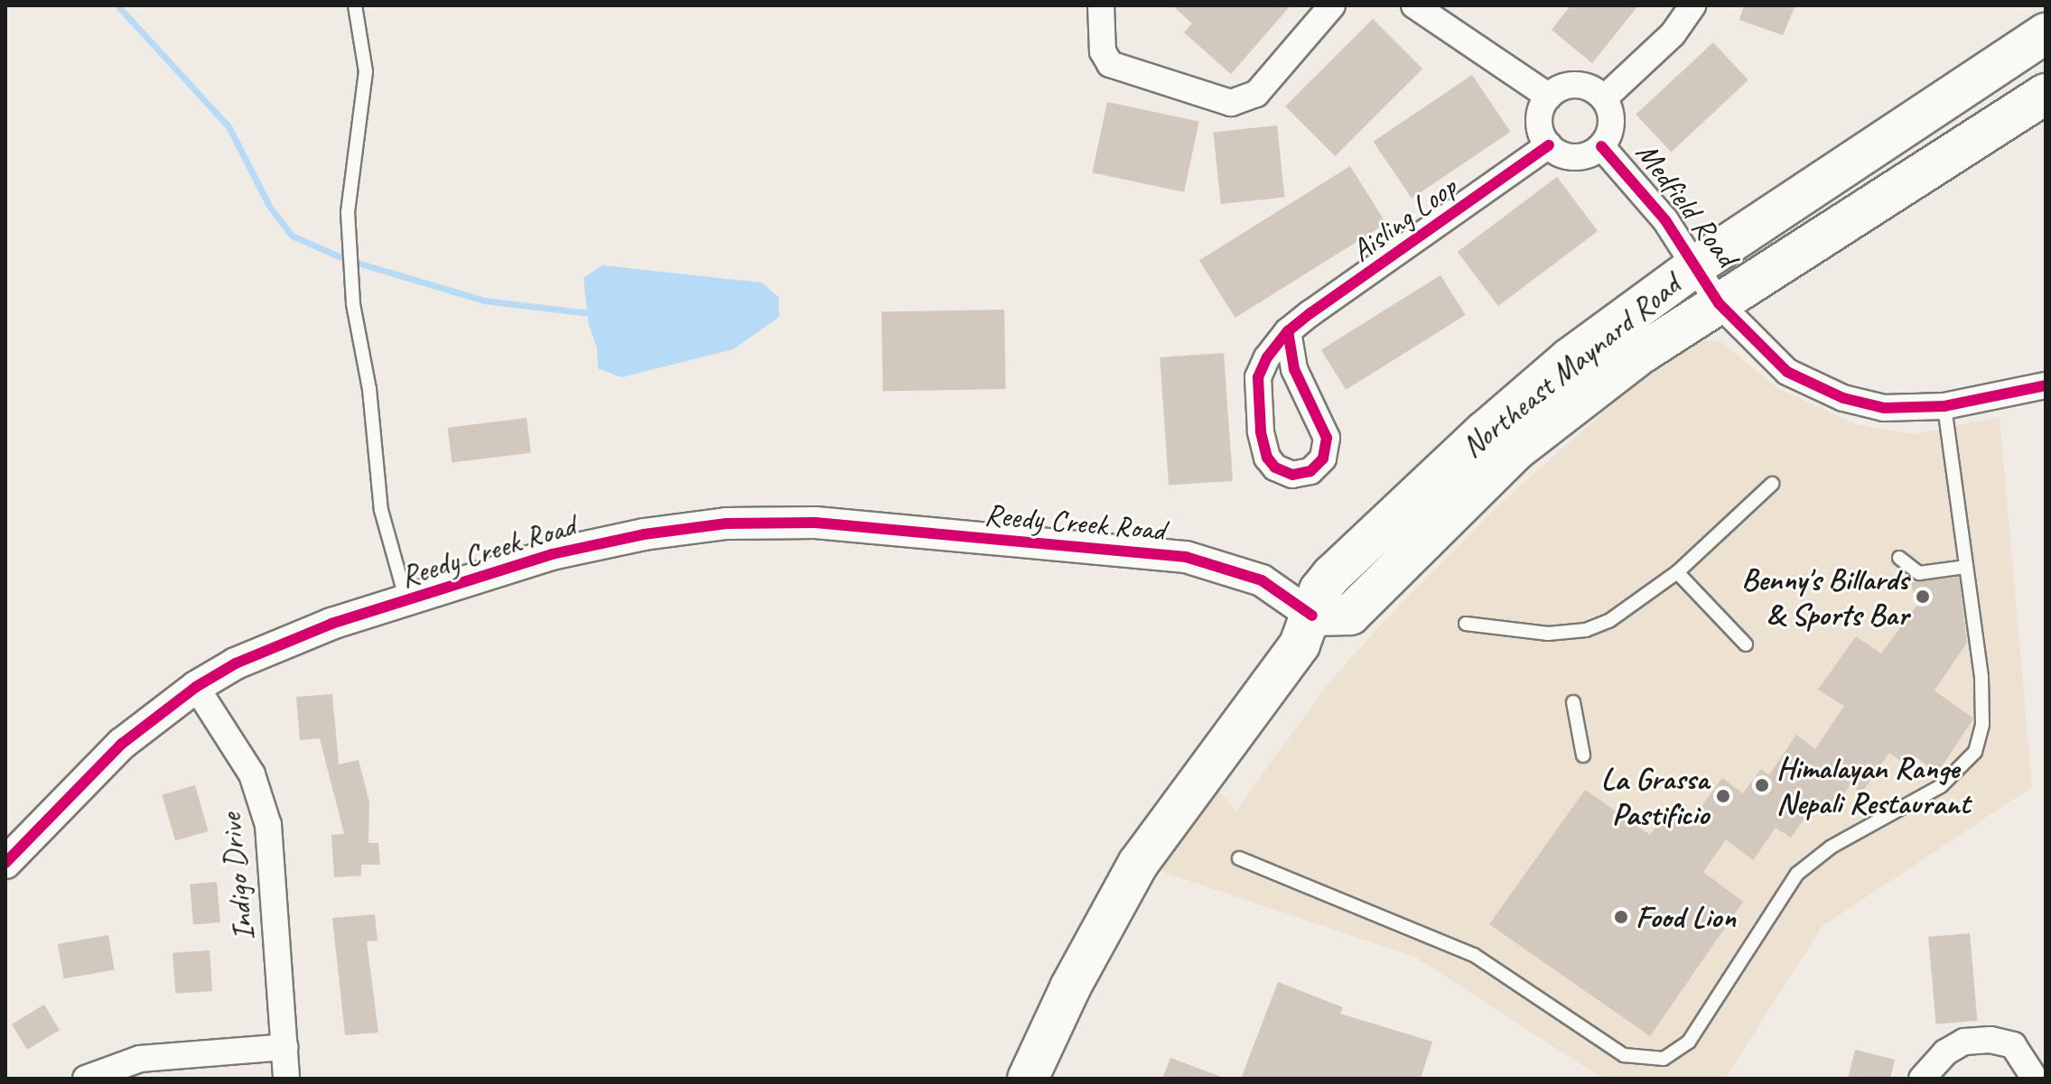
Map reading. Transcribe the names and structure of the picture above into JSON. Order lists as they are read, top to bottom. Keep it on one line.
{"streets":{"main road":["Northeast Maynard Road"],"street":["Medfield Road","Aisling Loop","Reedy Creek Road","Indigo Drive"]},"crossings":[["Medfield Road","Aisling Loop"],["Medfield Road","Northeast Maynard Road"],["Northeast Maynard Road","Reedy Creek Road"],["Reedy Creek Road","Indigo Drive"]],"places":["Benny's Billards & Sports Bar","Himalayan Range Nepali Restaurant","La Grassa Pastificio","Food Lion"]}
